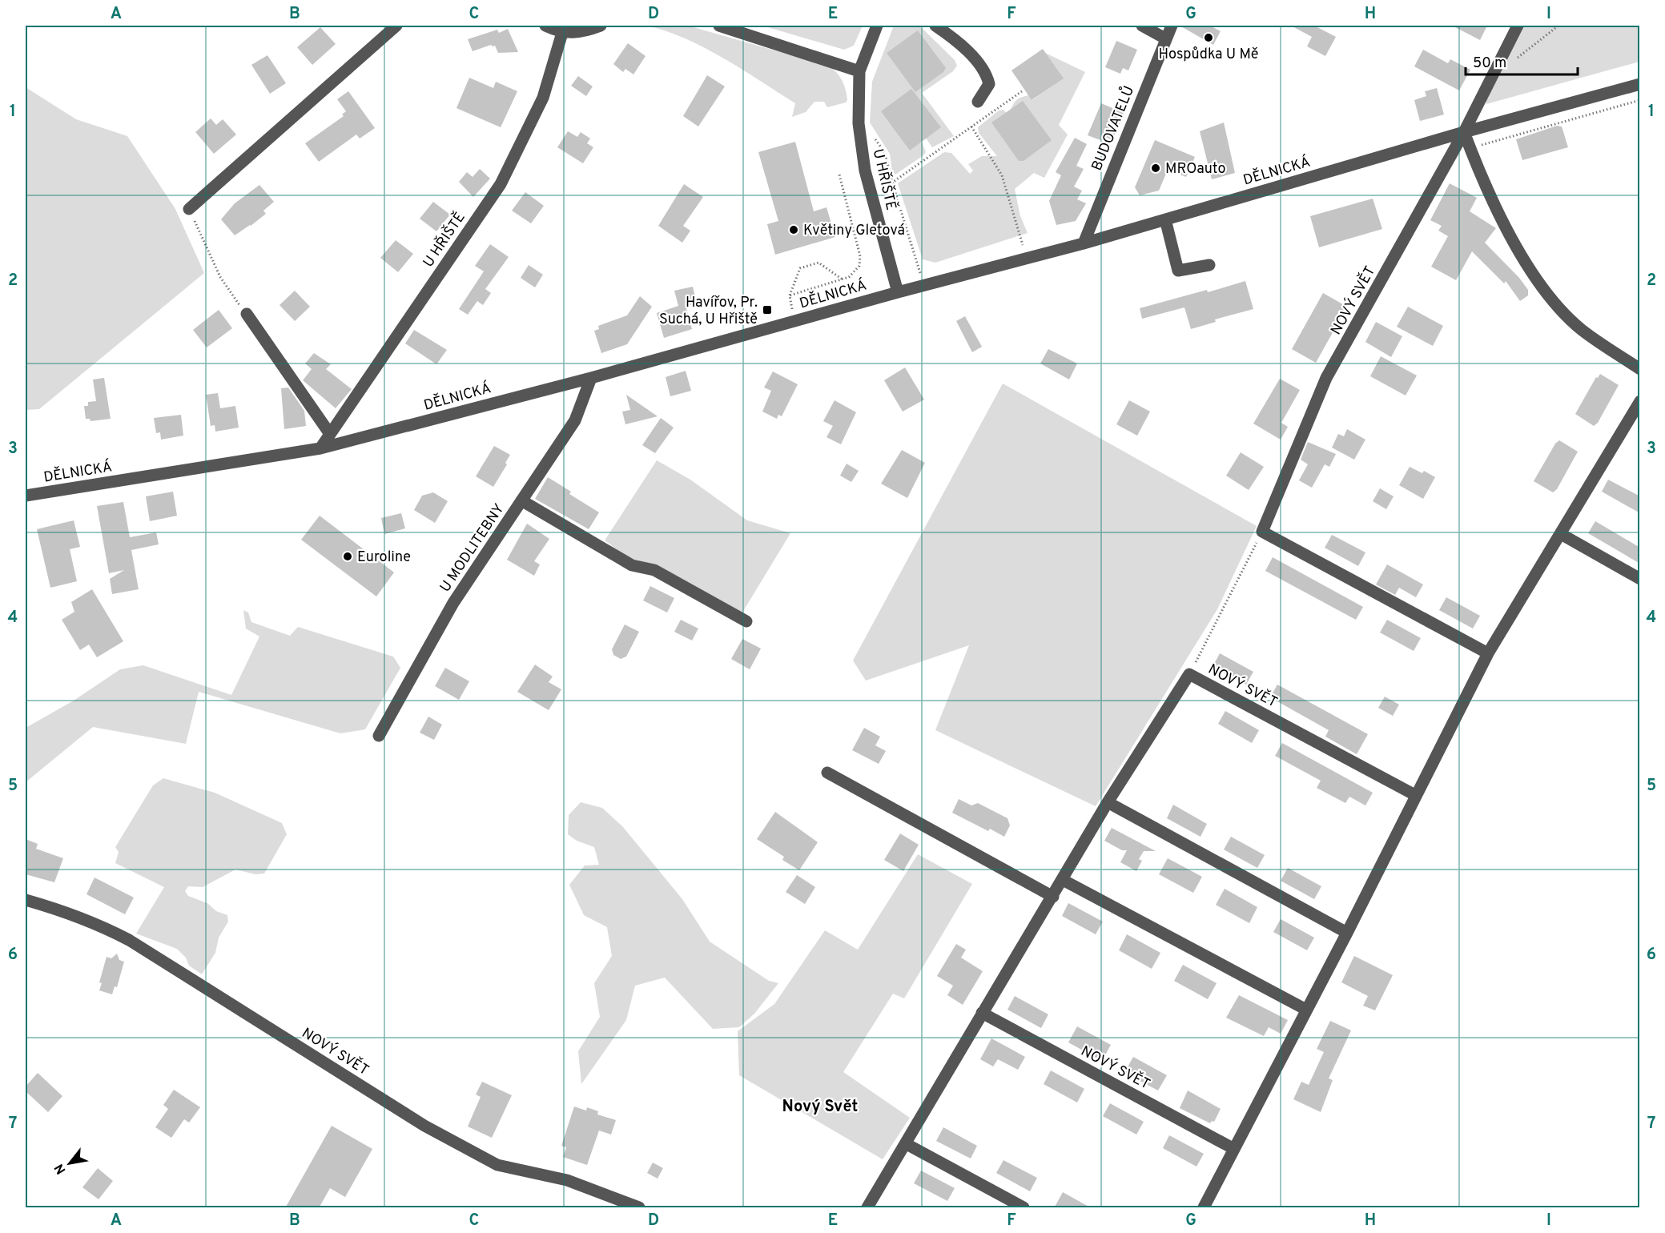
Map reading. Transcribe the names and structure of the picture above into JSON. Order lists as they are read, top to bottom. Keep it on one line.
{"streets":{"street":["BUDOVATELŮ","DĚLNICKÁ","U HŘIŠTĚ","NOVÝ SVĚT","U MODLITEBNY"]},"crossings":[["BUDOVATELŮ","DĚLNICKÁ"],["DĚLNICKÁ","U HŘIŠTĚ"],["DĚLNICKÁ","NOVÝ SVĚT"],["DĚLNICKÁ","U MODLITEBNY"]],"districts":["Nový Svět"],"places":{"other":["Hospůdka U Mě","MROauto","Květiny Gletová","Euroline"],"transit":["Havířov, Pr. Suchá, U Hřiště"]},"scale_bar":"50 m","north":"bottom left","grid":{"columns":["A","B","C","D","E","F","G","H","I"],"rows":["1","2","3","4","5","6","7"]}}
